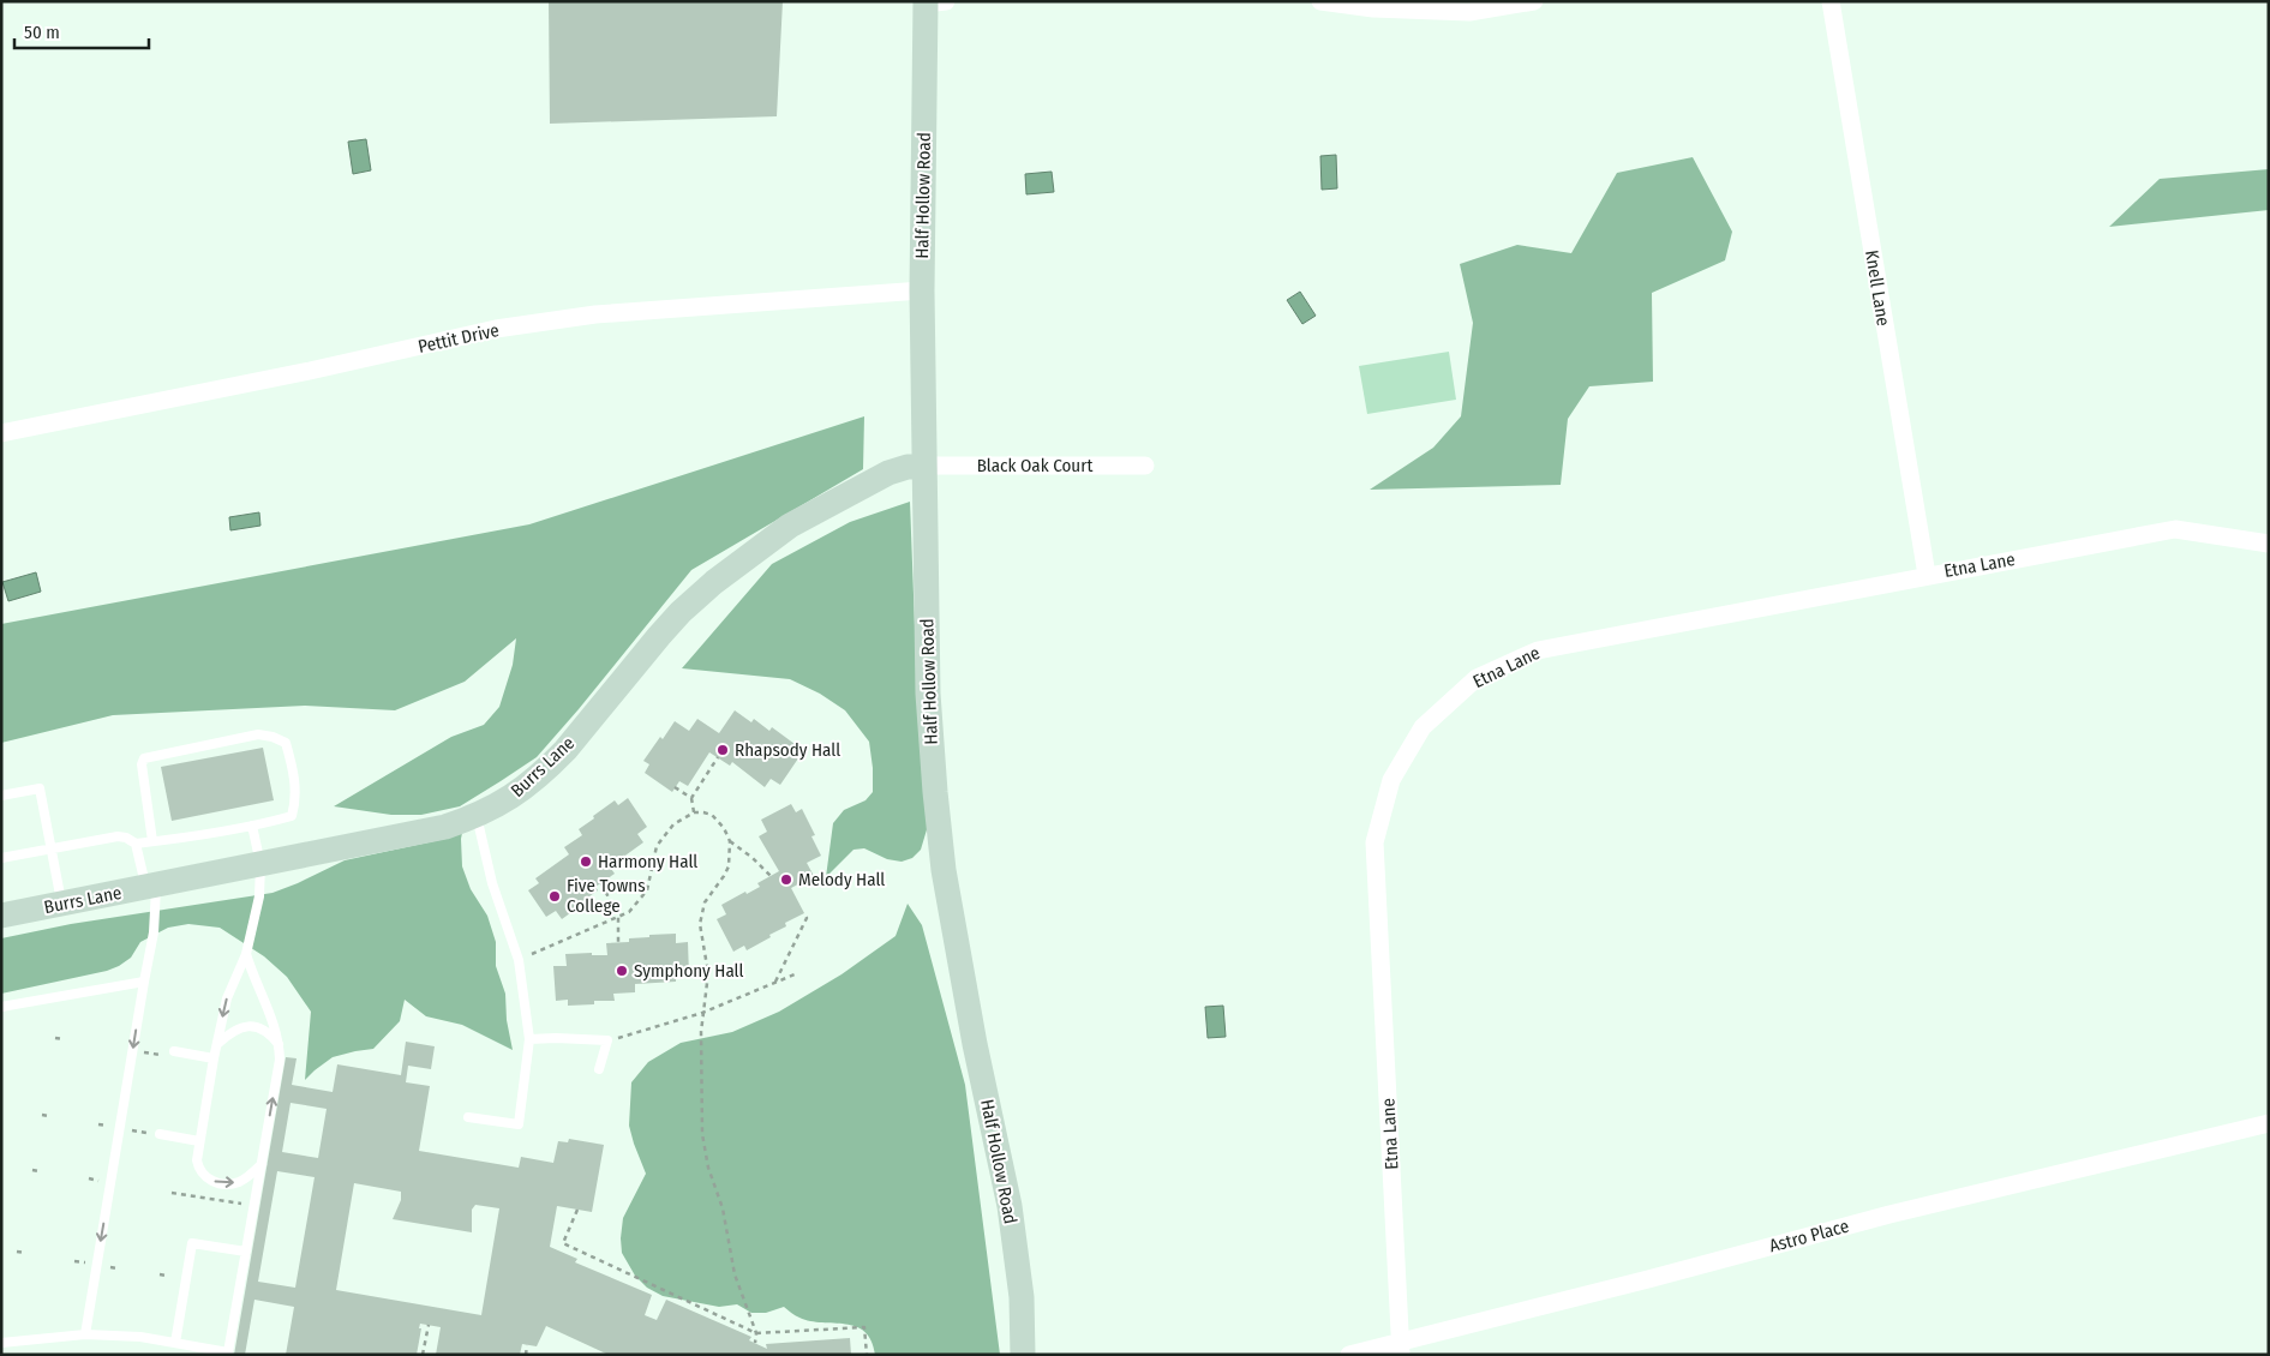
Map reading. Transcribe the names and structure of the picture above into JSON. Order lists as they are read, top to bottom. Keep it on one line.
{"streets":{"main road":["Half Hollow Road","Burrs Lane"],"street":["Knell Lane","Pettit Drive","Black Oak Court","Etna Lane","Astro Place"]},"crossings":[["Half Hollow Road","Pettit Drive"],["Half Hollow Road","Black Oak Court"],["Half Hollow Road","Burrs Lane"],["Knell Lane","Etna Lane"],["Black Oak Court","Burrs Lane"],["Etna Lane","Astro Place"]],"places":["Rhapsody Hall","Harmony Hall","Melody Hall","Five Towns College","Symphony Hall"],"scale_bar":"50 m"}
